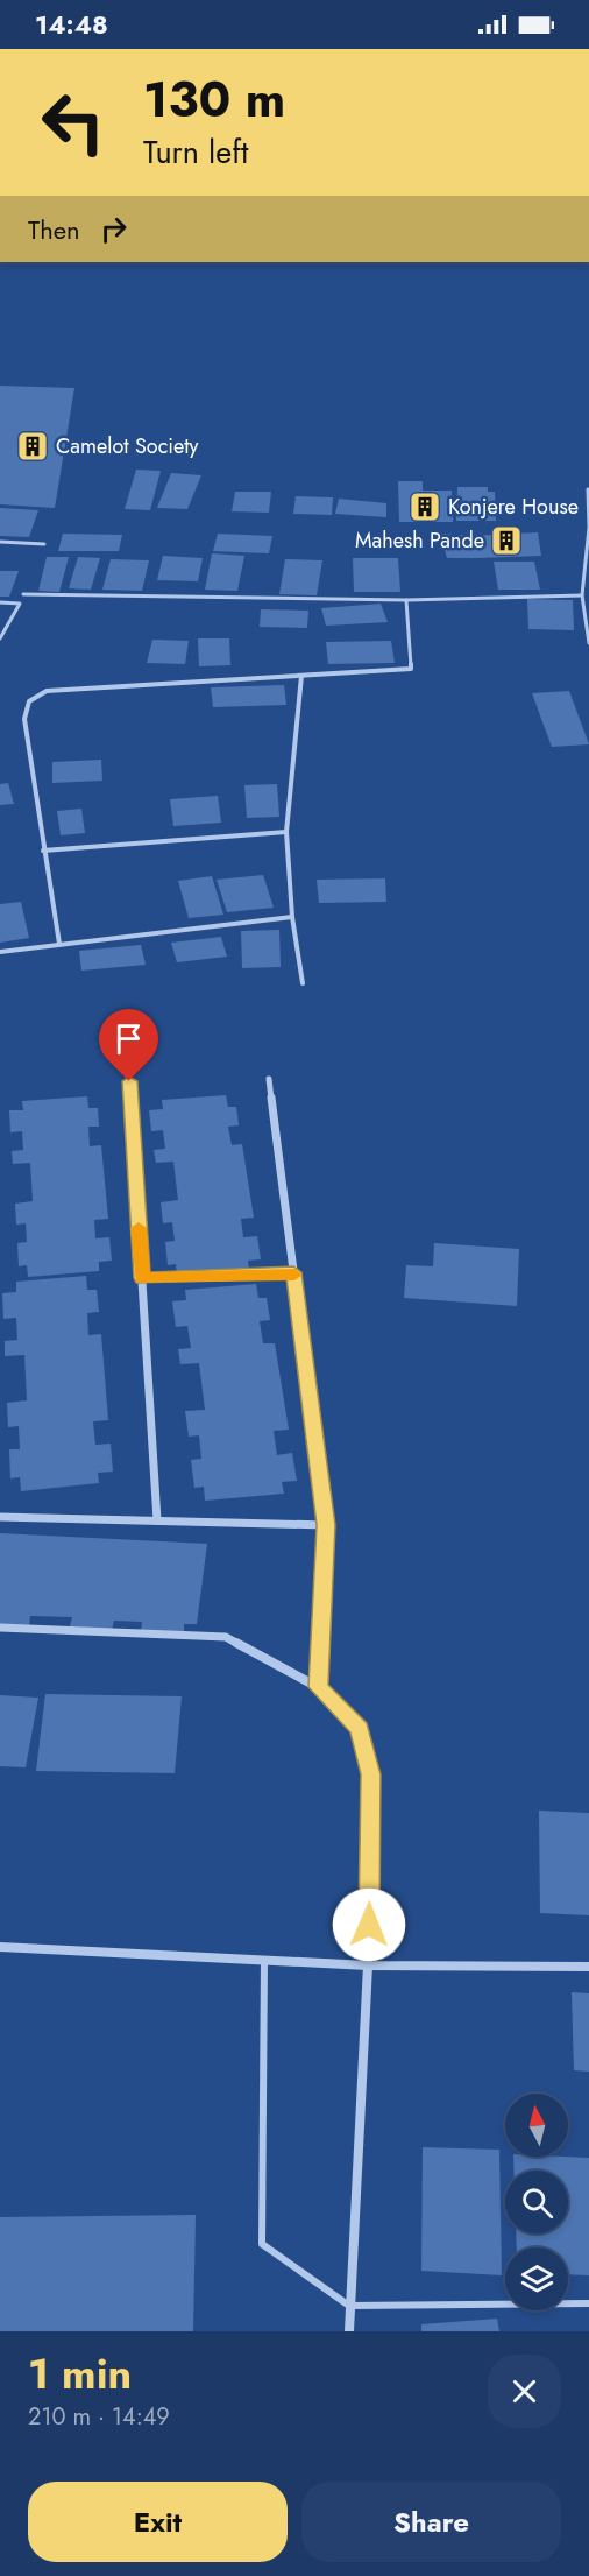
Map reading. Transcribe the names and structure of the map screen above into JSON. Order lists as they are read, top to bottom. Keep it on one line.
{"places":{"building":["Camelot Society","Konjere House","Mahesh Pande"]},"north":"top","page":{"status":"14:48","turn":["130 m","Turn left"],"then":"Then","heading":["1 min","210 m · 14:49"],"buttons":["Exit","Share"]}}
